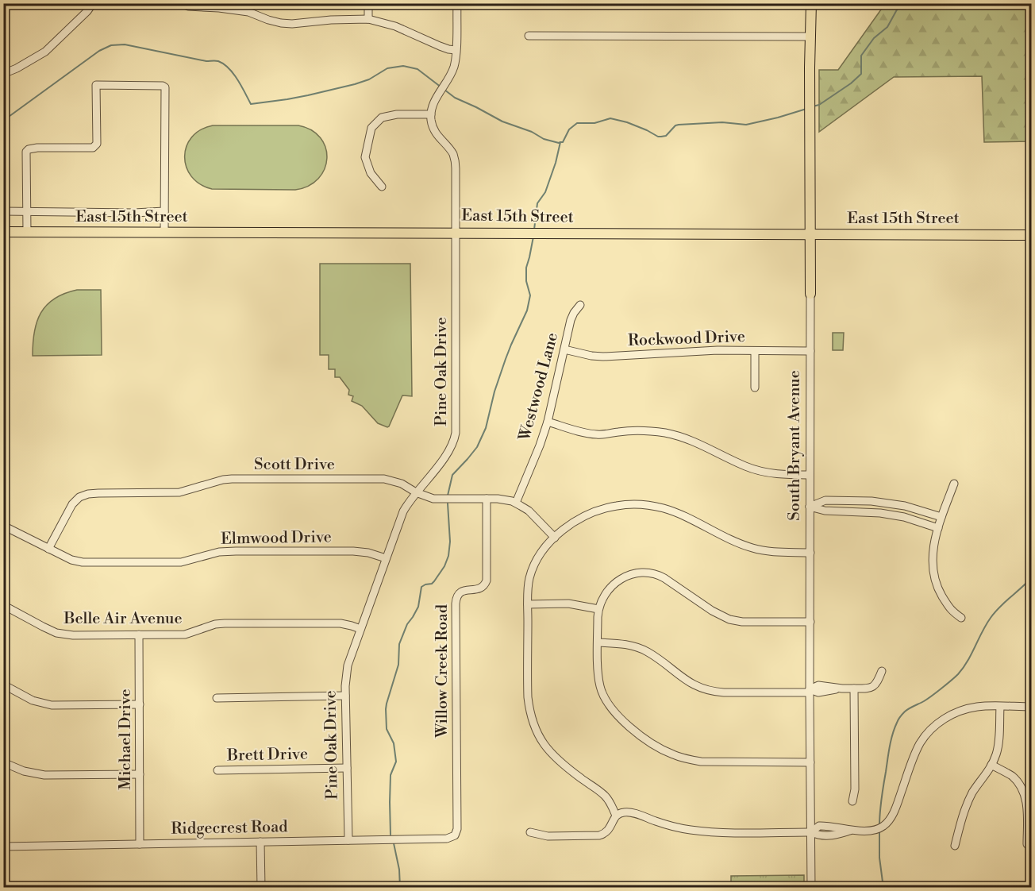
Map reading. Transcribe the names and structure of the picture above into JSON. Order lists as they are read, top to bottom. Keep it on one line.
{"streets":{"main road":["East 15th Street","South Bryant Avenue"],"street":["Rockwood Drive","Pine Oak Drive","Westwood Lane","Scott Drive","Elmwood Drive","Belle Air Avenue","Willow Creek Road","Michael Drive","Brett Drive","Ridgecrest Road"]},"crossings":[["East 15th Street","Pine Oak Drive"],["East 15th Street","South Bryant Avenue"],["Rockwood Drive","Westwood Lane"],["Rockwood Drive","South Bryant Avenue"],["Pine Oak Drive","Scott Drive"],["Pine Oak Drive","Elmwood Drive"],["Pine Oak Drive","Belle Air Avenue"],["Pine Oak Drive","Brett Drive"],["Pine Oak Drive","Ridgecrest Road"],["Westwood Lane","Scott Drive"],["Scott Drive","Elmwood Drive"],["Scott Drive","Willow Creek Road"],["Belle Air Avenue","Michael Drive"],["Willow Creek Road","Ridgecrest Road"],["Michael Drive","Ridgecrest Road"]]}
